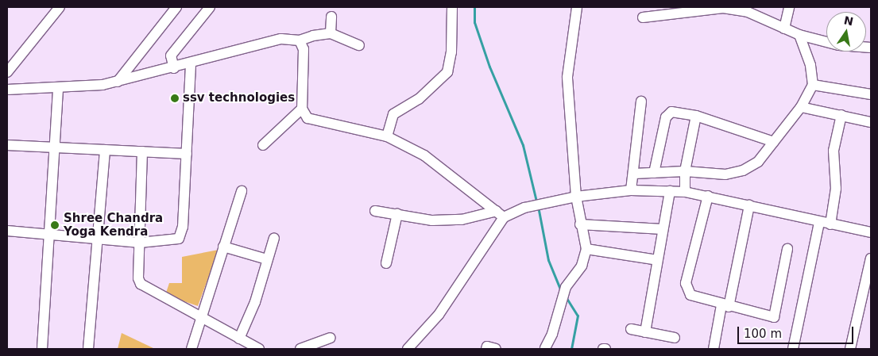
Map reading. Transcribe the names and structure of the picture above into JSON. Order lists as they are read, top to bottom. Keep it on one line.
{"places":["ssv technologies","Shree Chandra Yoga Kendra"],"scale_bar":"100 m","north":"top"}
